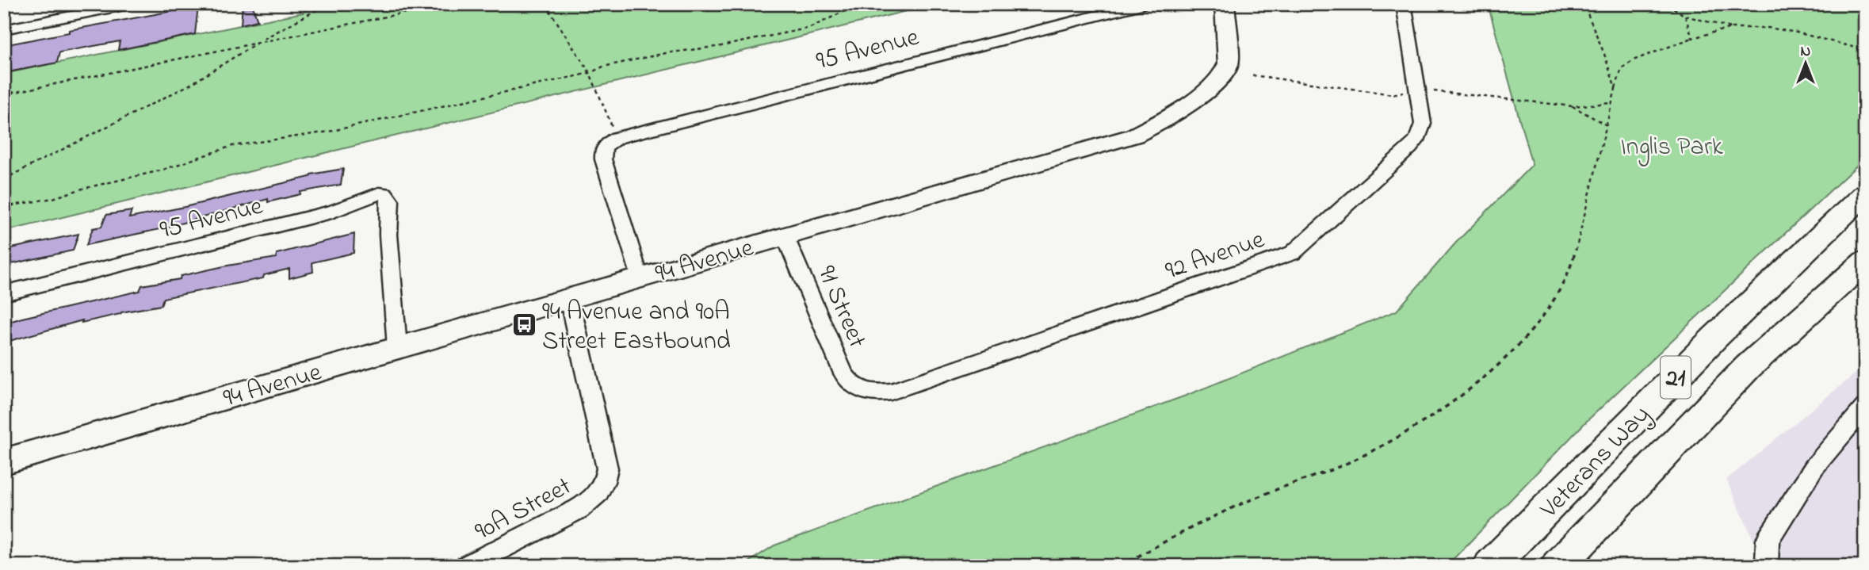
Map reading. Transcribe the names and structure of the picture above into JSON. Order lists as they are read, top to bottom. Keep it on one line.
{"streets":{"main road":["21","Veterans Way"],"street":["95 Avenue","92 Avenue","94 Avenue","91 Street","90A Street"]},"crossings":[["95 Avenue","94 Avenue"],["92 Avenue","91 Street"],["94 Avenue","91 Street"],["94 Avenue","90A Street"]],"parks":["Inglis Park"],"places":{"bus stop":["94 Avenue and 90A Street Eastbound"]},"north":"top"}
